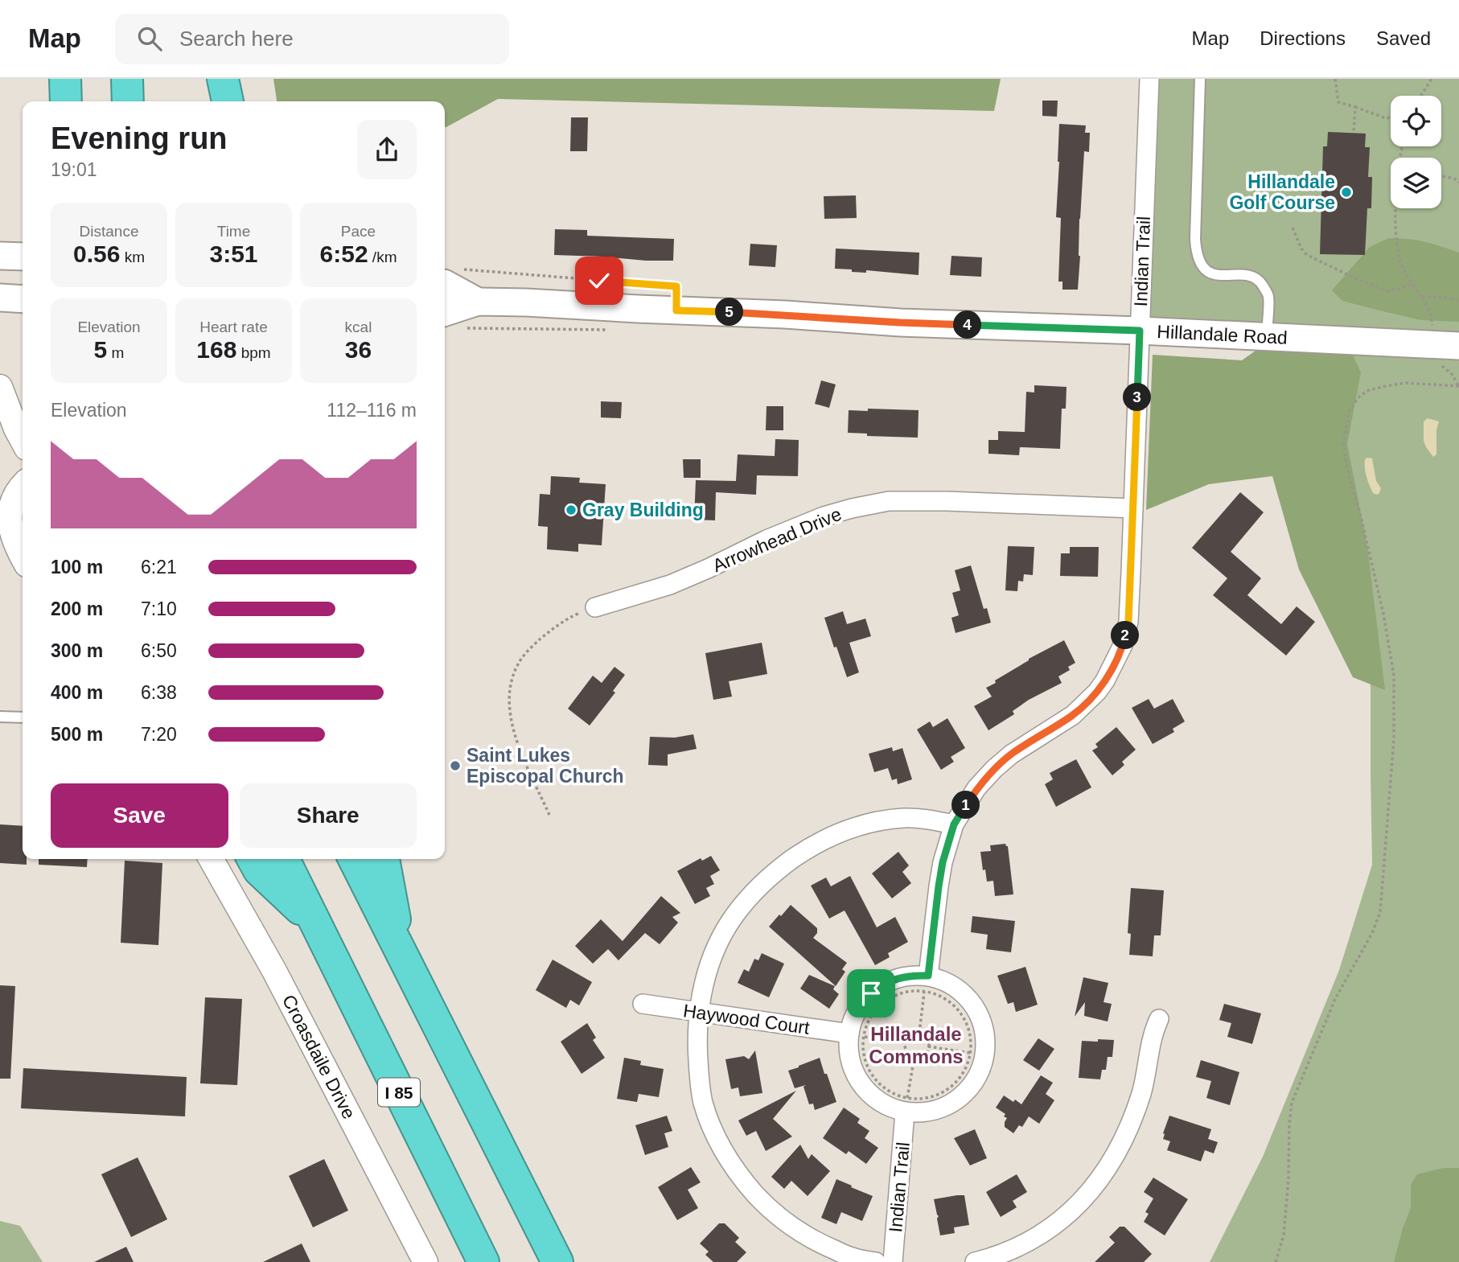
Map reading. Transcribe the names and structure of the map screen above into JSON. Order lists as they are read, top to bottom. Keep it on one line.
{"streets":{"highway":["I 85"],"main road":["Hillandale Road"],"street":["Indian Trail","Arrowhead Drive","Haywood Court","Croasdaile Drive"]},"crossings":[["Indian Trail","Hillandale Road"],["Indian Trail","Arrowhead Drive"]],"districts":["Hillandale Commons"],"places":["Hillandale Golf Course","Gray Building","Saint Lukes Episcopal Church"],"page":{"header":"Map","search":"Search here","nav":["Map","Directions","Saved"],"heading":["Evening run","19:01"],"stats":[["Distance","0.56 km"],["Time","3:51"],["Pace","6:52 /km"],["Elevation","5 m"],["Heart rate","168 bpm"],["kcal","36"]],"pins":["5","4","3","2","1"],"chart":["Elevation","112–116 m"],"list":[{"name":"100 m","note":"6:21"},{"name":"200 m","note":"7:10"},{"name":"300 m","note":"6:50"},{"name":"400 m","note":"6:38"},{"name":"500 m","note":"7:20"}],"buttons":["Save","Share"]}}
